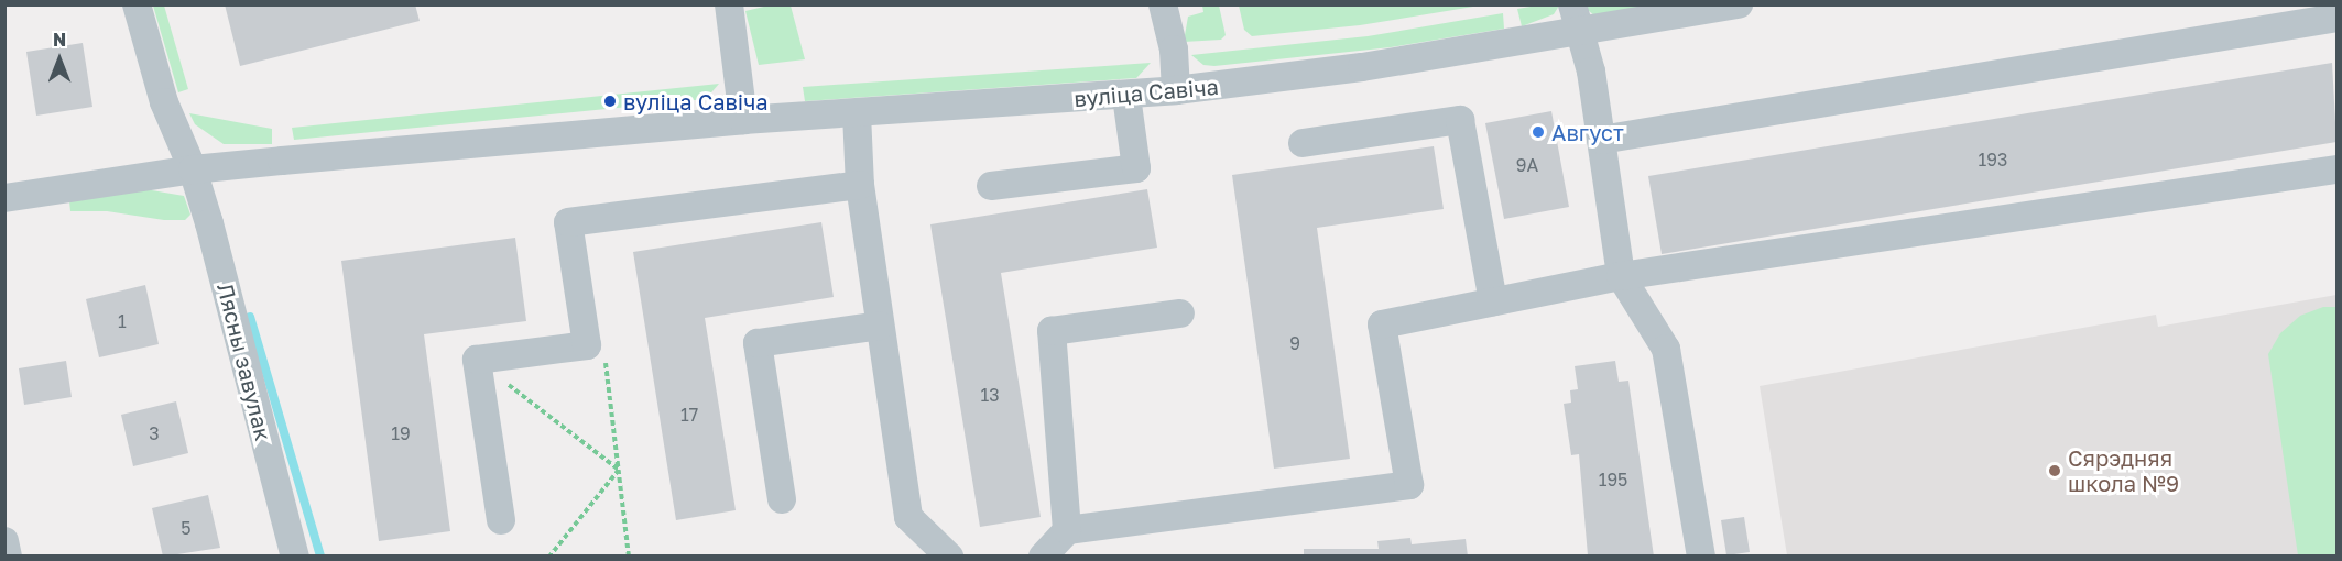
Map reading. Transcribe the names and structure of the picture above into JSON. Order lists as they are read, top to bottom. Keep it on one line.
{"streets":{"street":["вуліца Савіча","Лясны завулак"]},"crossings":[["вуліца Савіча","Лясны завулак"]],"places":["вуліца Савіча","Август","Сярэдняя школа №9"],"house_numbers":["193","9А","1","9","13","17","3","19","195","5"],"north":"top"}
